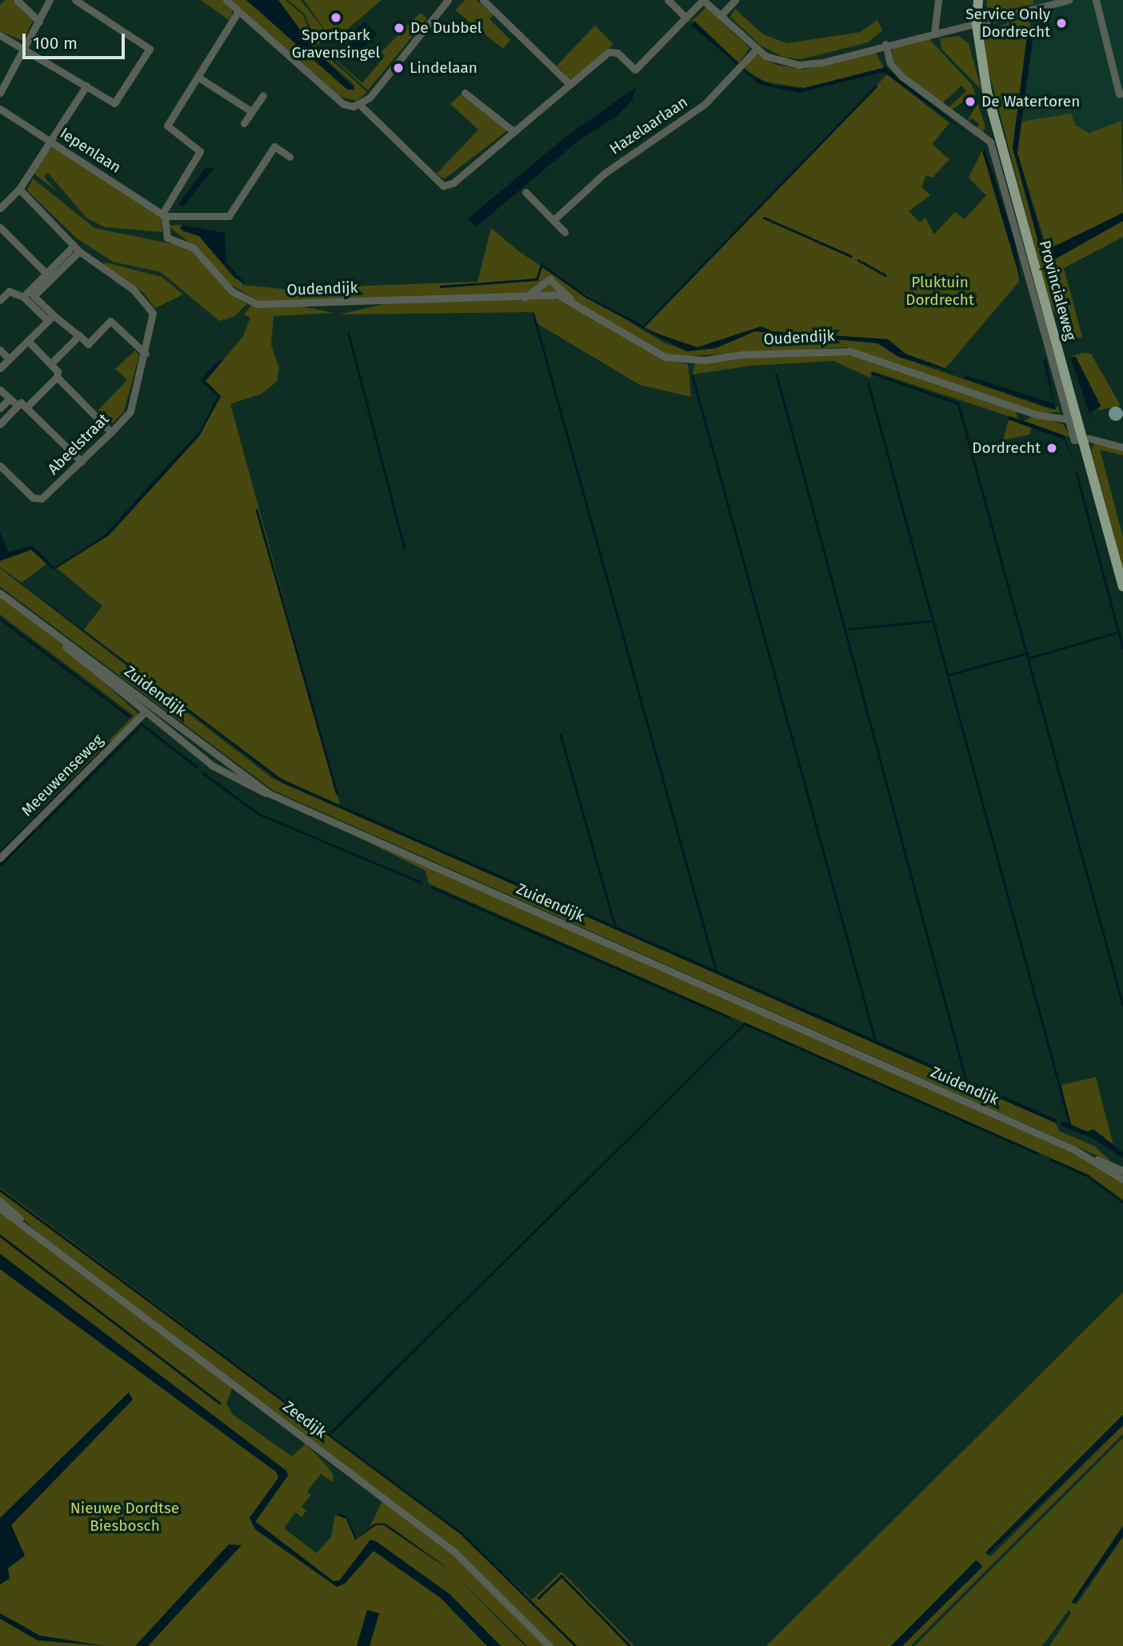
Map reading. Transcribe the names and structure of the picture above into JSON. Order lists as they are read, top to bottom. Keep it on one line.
{"streets":{"main road":["Provincialeweg"],"street":["Hazelaarlaan","Iepenlaan","Oudendijk","Abeelstraat","Zuidendijk","Meeuwenseweg","Zeedijk"]},"crossings":[["Iepenlaan","Oudendijk"]],"parks":["Pluktuin Dordrecht","Nieuwe Dordtse Biesbosch"],"places":["Sportpark Gravensingel","Service Only Dordrecht","De Dubbel","Lindelaan","De Watertoren","Dordrecht"],"scale_bar":"100 m"}
